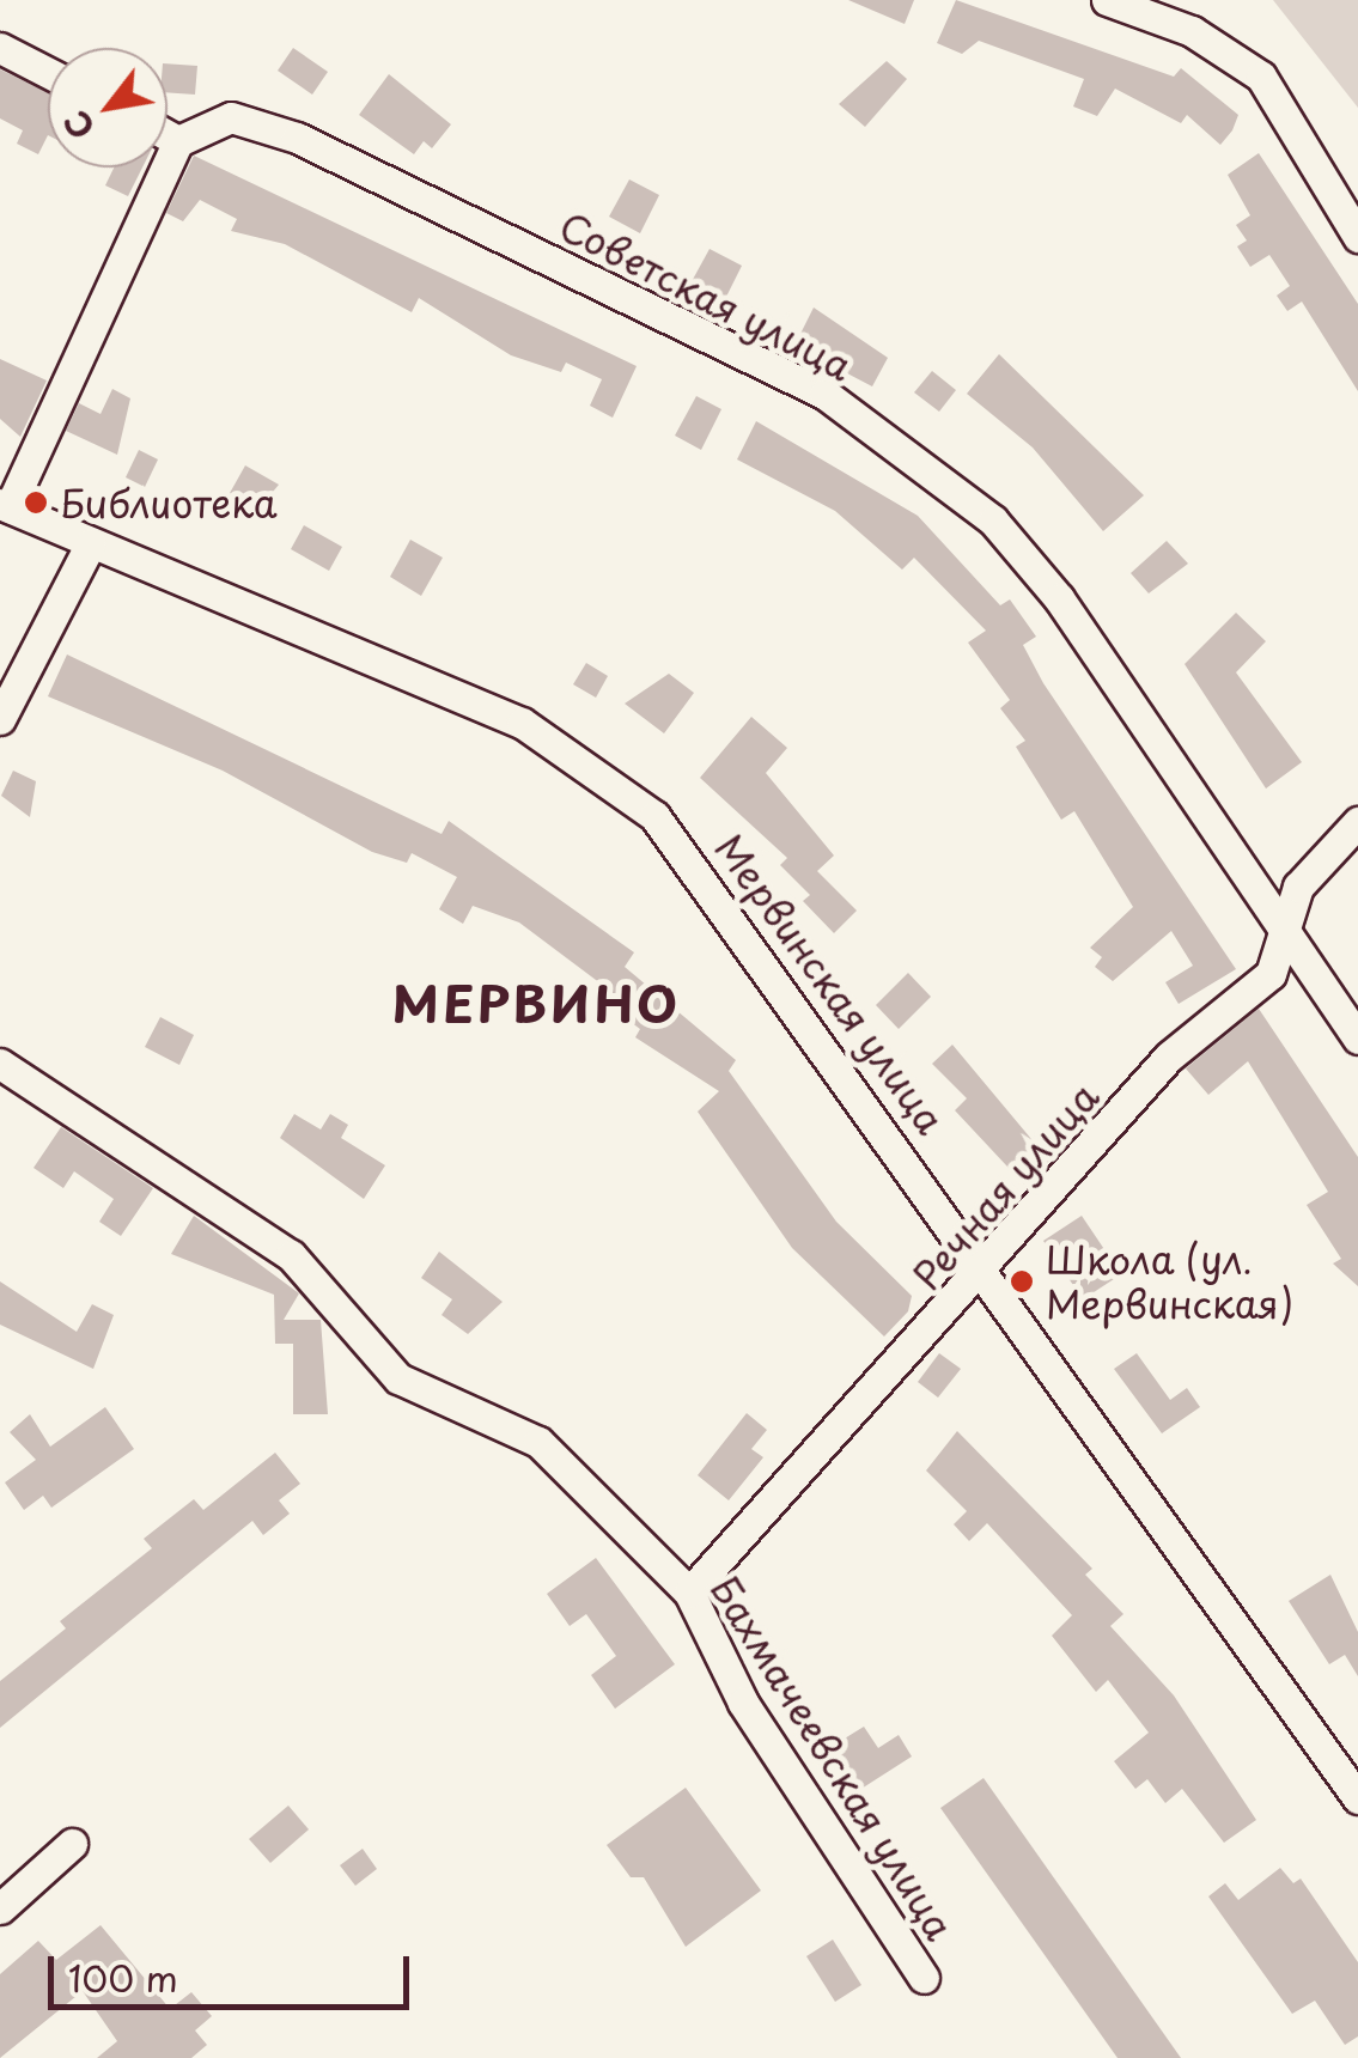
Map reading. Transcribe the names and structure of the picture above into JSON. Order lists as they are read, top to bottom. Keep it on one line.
{"streets":{"street":["Советская улица","Мервинская улица","Речная улица","Бахмачеевская улица"]},"crossings":[["Советская улица","Речная улица"],["Мервинская улица","Речная улица"],["Речная улица","Бахмачеевская улица"]],"districts":["МЕРВИНО"],"places":["Библиотека","Школа (ул. Мервинская)"],"scale_bar":"100 m","north":"bottom left"}
